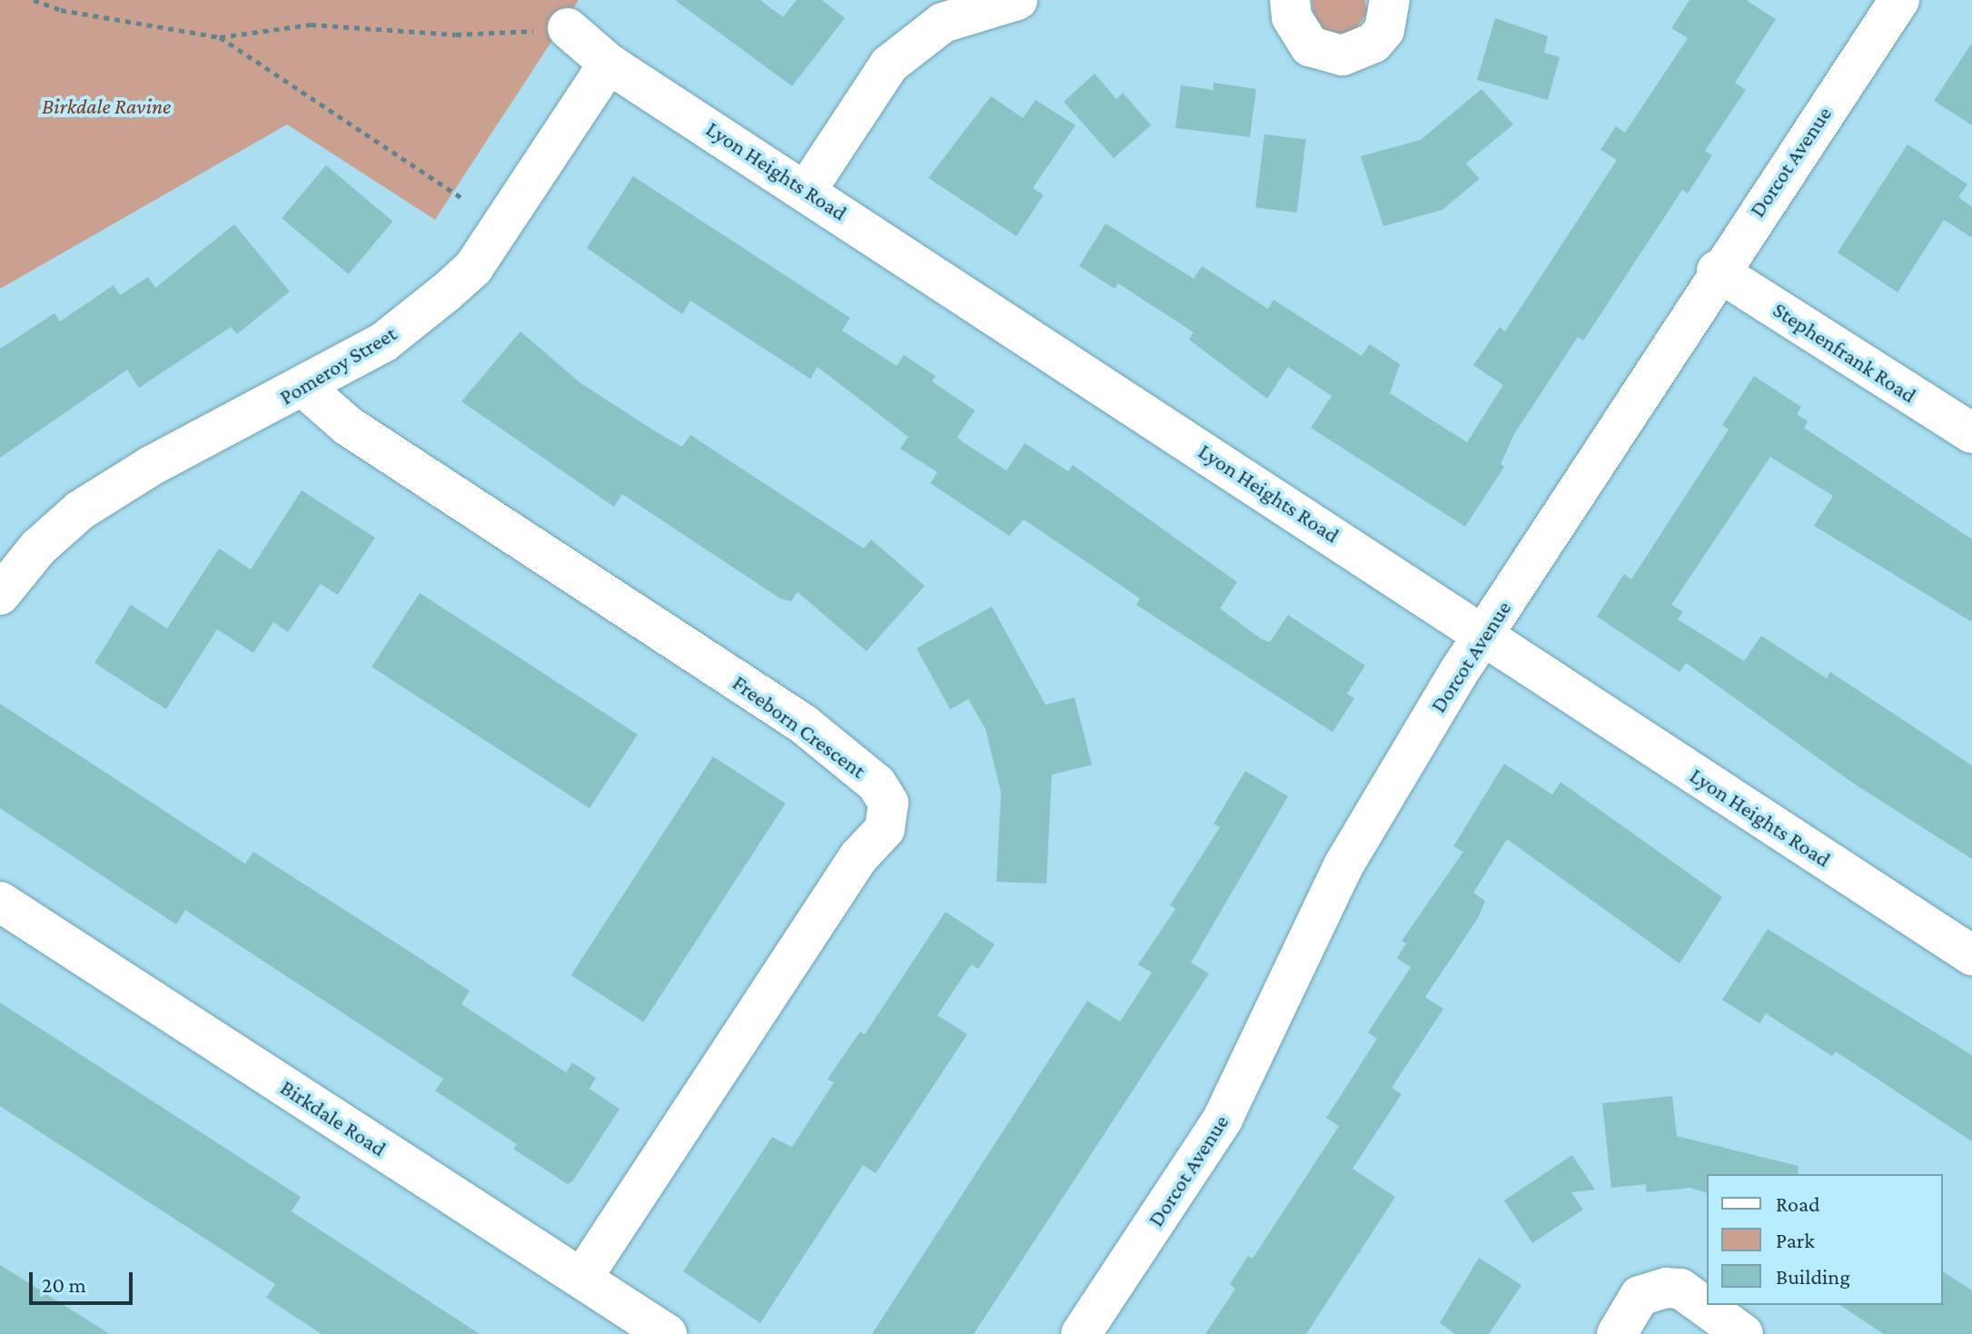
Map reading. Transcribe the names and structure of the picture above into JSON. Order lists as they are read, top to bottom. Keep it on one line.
{"streets":{"street":["Dorcot Avenue","Lyon Heights Road","Stephenfrank Road","Pomeroy Street","Freeborn Crescent","Birkdale Road"]},"crossings":[["Dorcot Avenue","Lyon Heights Road"],["Dorcot Avenue","Stephenfrank Road"],["Lyon Heights Road","Pomeroy Street"],["Pomeroy Street","Freeborn Crescent"],["Freeborn Crescent","Birkdale Road"]],"parks":["Birkdale Ravine"],"legend":["Road","Park","Building"],"scale_bar":"20 m"}
